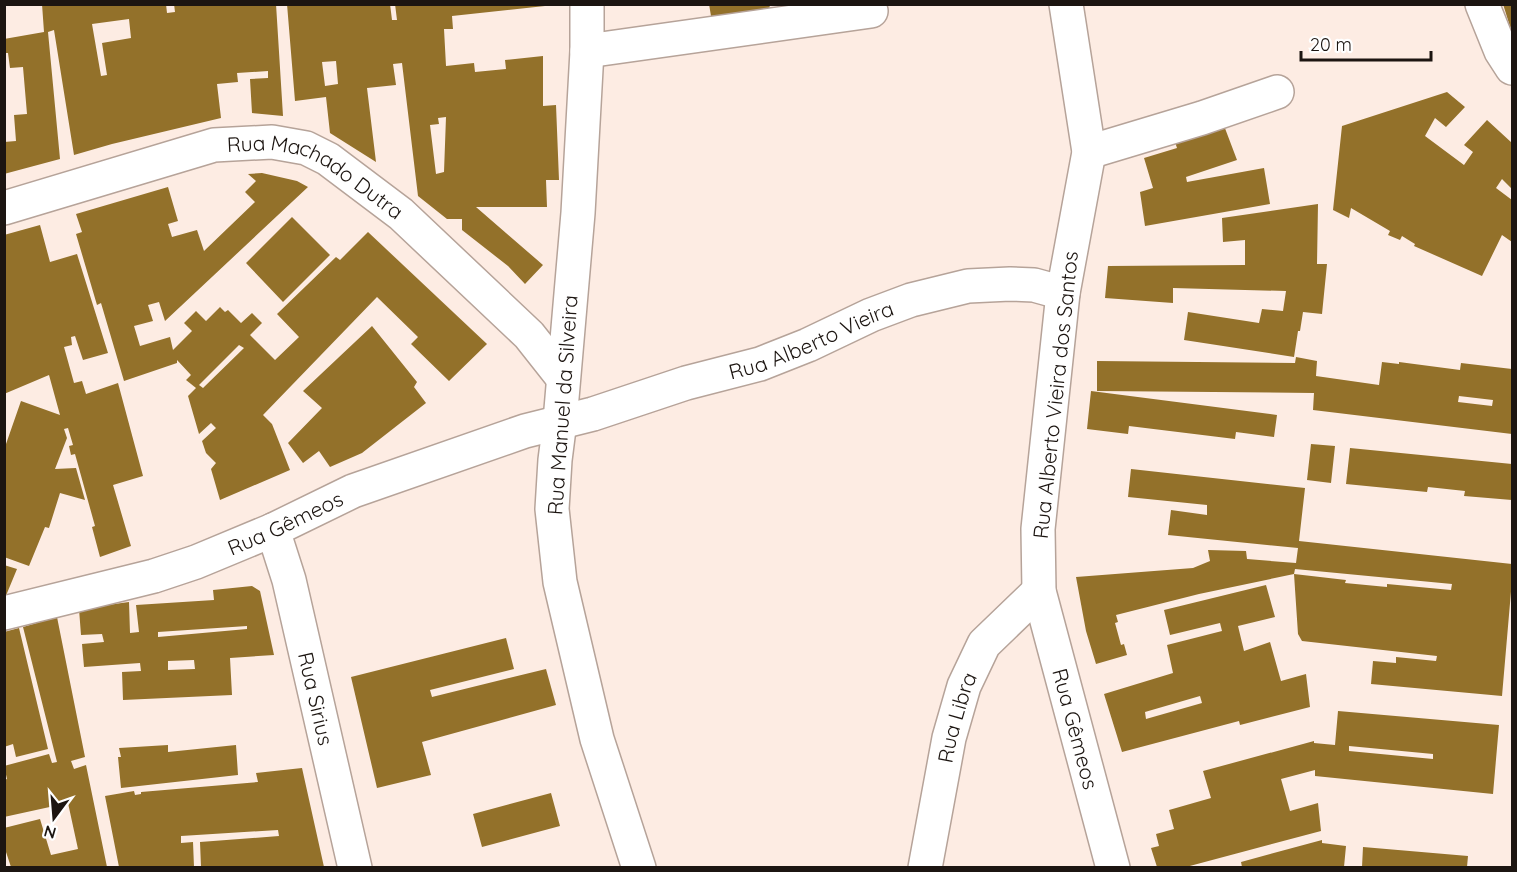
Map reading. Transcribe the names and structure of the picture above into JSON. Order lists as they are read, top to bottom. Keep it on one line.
{"streets":{"street":["Rua Machado Dutra","Rua Alberto Vieira","Rua Alberto Vieira dos Santos","Rua Manuel da Silveira","Rua Gêmeos","Rua Sirius","Rua Libra"]},"crossings":[["Rua Machado Dutra","Rua Manuel da Silveira"],["Rua Alberto Vieira","Rua Alberto Vieira dos Santos"],["Rua Alberto Vieira","Rua Manuel da Silveira"],["Rua Alberto Vieira","Rua Gêmeos"],["Rua Alberto Vieira dos Santos","Rua Gêmeos"],["Rua Alberto Vieira dos Santos","Rua Libra"],["Rua Manuel da Silveira","Rua Gêmeos"],["Rua Gêmeos","Rua Sirius"],["Rua Gêmeos","Rua Libra"]],"scale_bar":"20 m","north":"bottom"}
